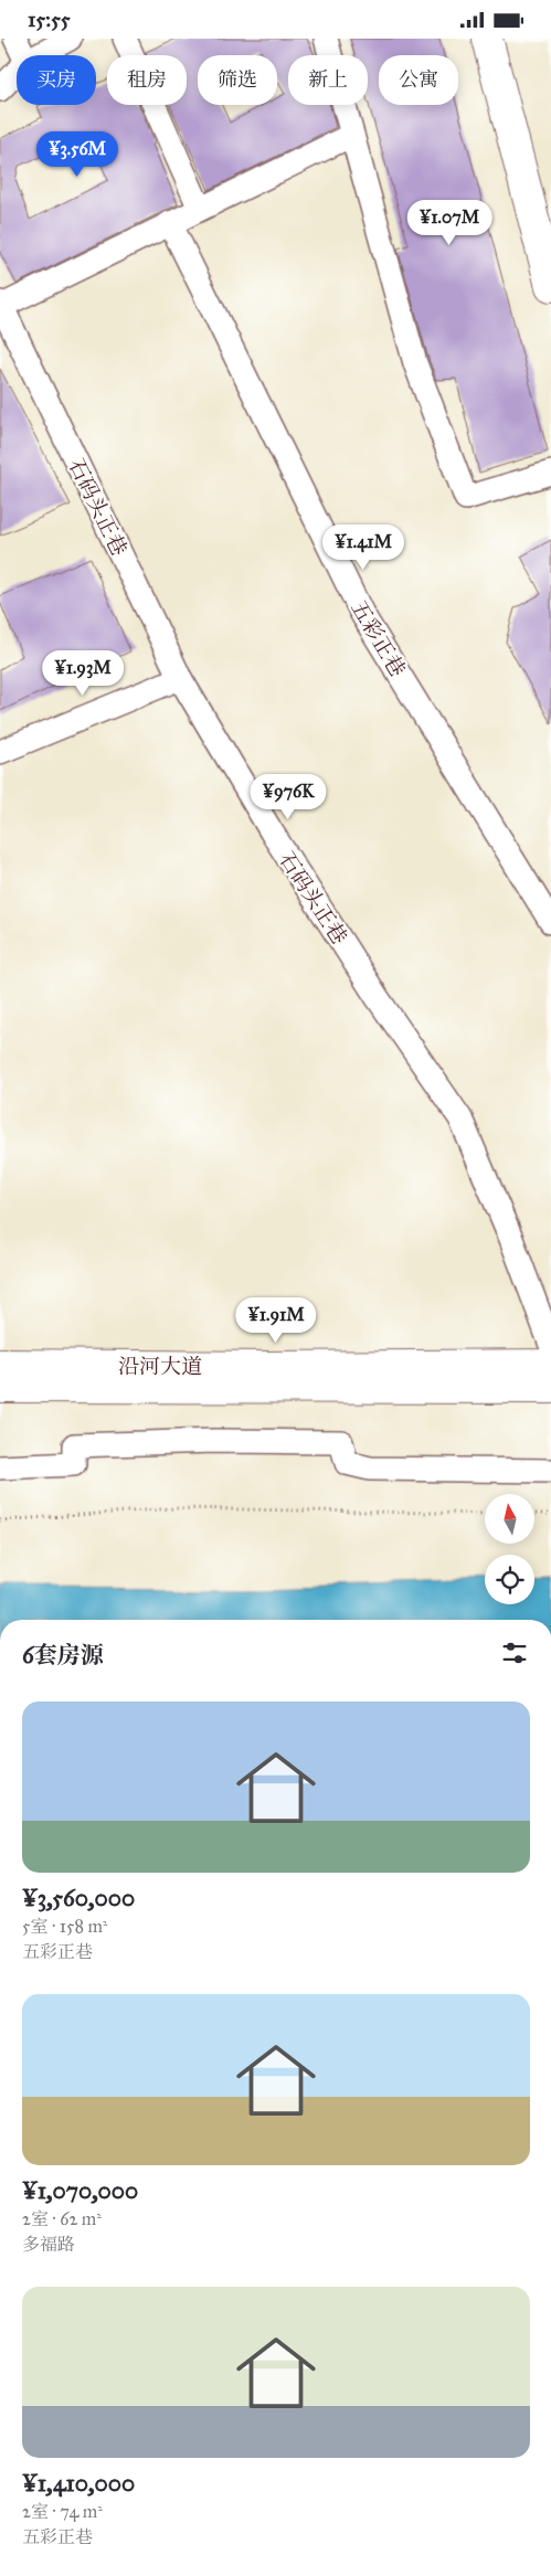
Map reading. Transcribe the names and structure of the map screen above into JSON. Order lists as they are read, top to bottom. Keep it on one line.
{"streets":{"main road":["沿河大道"],"street":["石码头正巷","五彩正巷"]},"north":"top","page":{"status":"15:55","chip":["买房","租房","筛选","新上","公寓"],"price":["¥3.56M","¥1.07M","¥1.41M","¥1.93M","¥976K","¥1.91M"],"heading":"6套房源","list":[{"name":"¥3,560,000","note":"5室 · 158 m² · 五彩正巷"},{"name":"¥1,070,000","note":"2室 · 62 m² · 多福路"},{"name":"¥1,410,000","note":"2室 · 74 m² · 五彩正巷"}]}}
